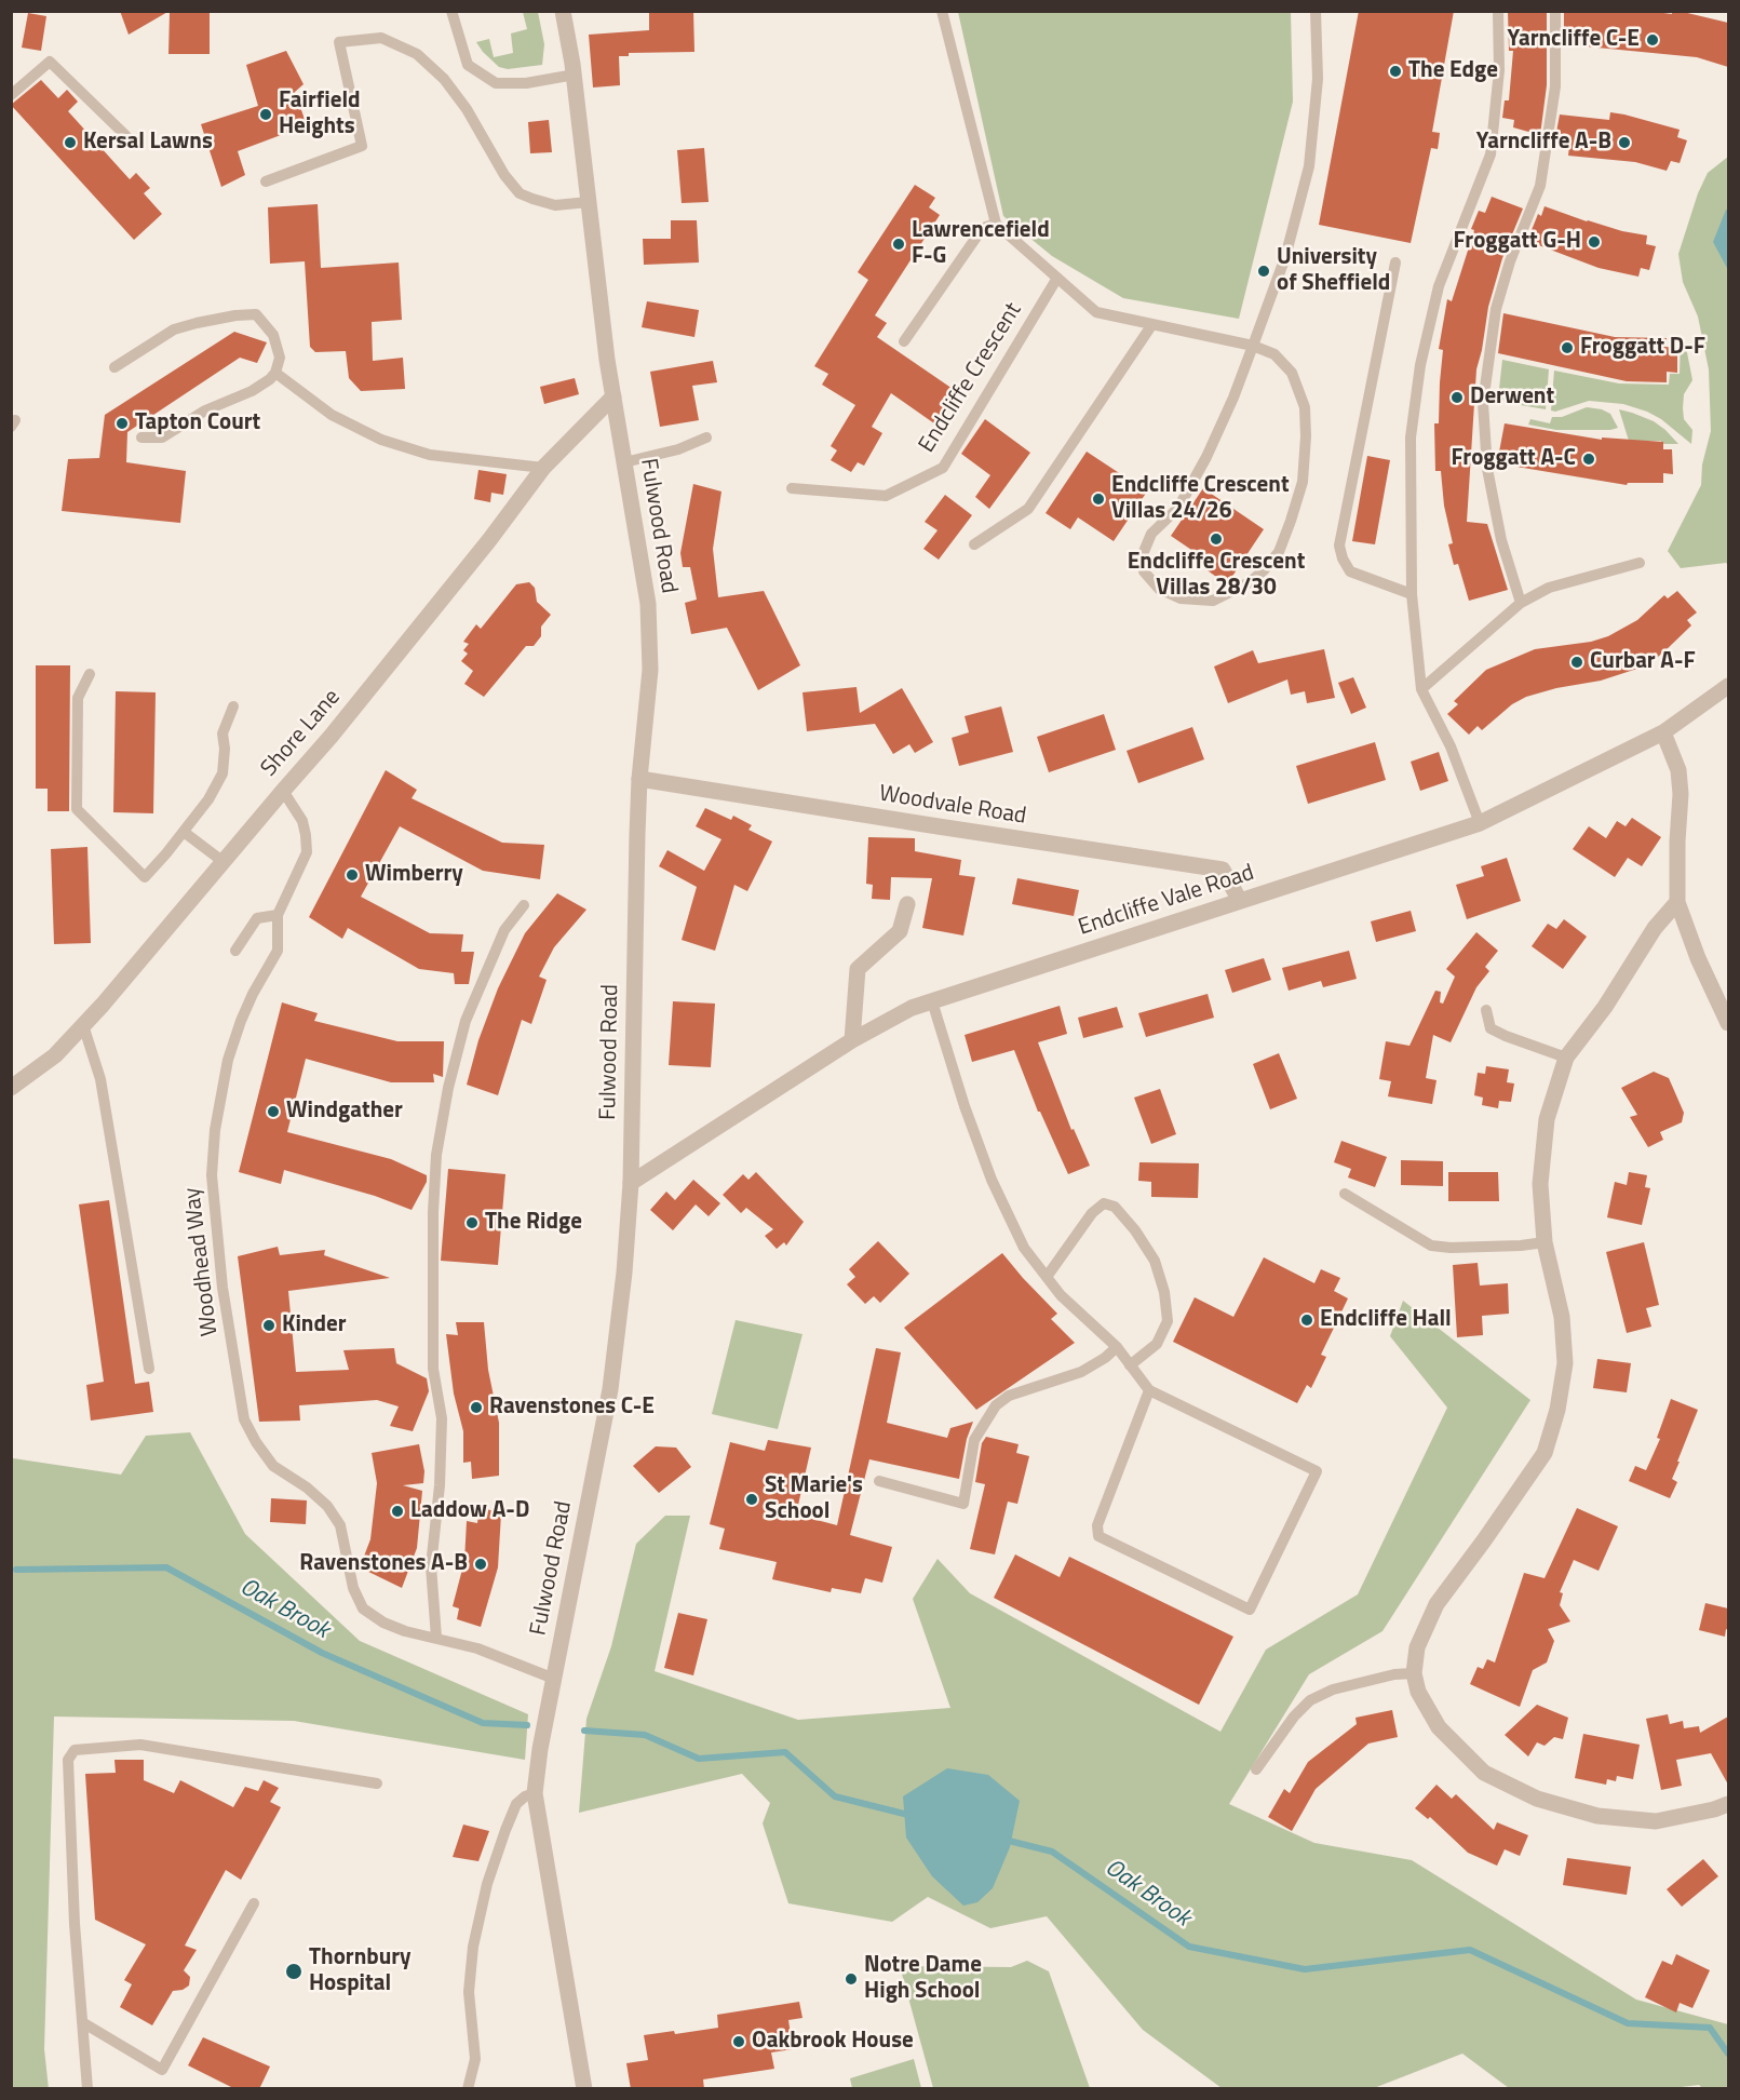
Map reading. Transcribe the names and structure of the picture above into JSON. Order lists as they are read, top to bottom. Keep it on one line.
{"streets":{"street":["Fulwood Road","Shore Lane","Woodvale Road","Endcliffe Vale Road"],"lane":["Endcliffe Crescent","Woodhead Way"]},"crossings":[["Fulwood Road","Shore Lane"],["Fulwood Road","Woodvale Road"],["Fulwood Road","Endcliffe Vale Road"],["Fulwood Road","Woodhead Way"],["Shore Lane","Woodhead Way"],["Woodvale Road","Endcliffe Vale Road"]],"water":["Oak Brook"],"places":["Yarncliffe C-E","The Edge","Fairfield Heights","Kersal Lawns","Yarncliffe A-B","Froggatt G-H","Lawrencefield F-G","University of Sheffield","Froggatt D-F","Derwent","Tapton Court","Froggatt A-C","Endcliffe Crescent Villas 24/26","Endcliffe Crescent Villas 28/30","Curbar A-F","Wimberry","Windgather","The Ridge","Endcliffe Hall","Kinder","Ravenstones C-E","St Marie's School","Laddow A-D","Ravenstones A-B","Thornbury Hospital","Notre Dame High School","Oakbrook House"]}
